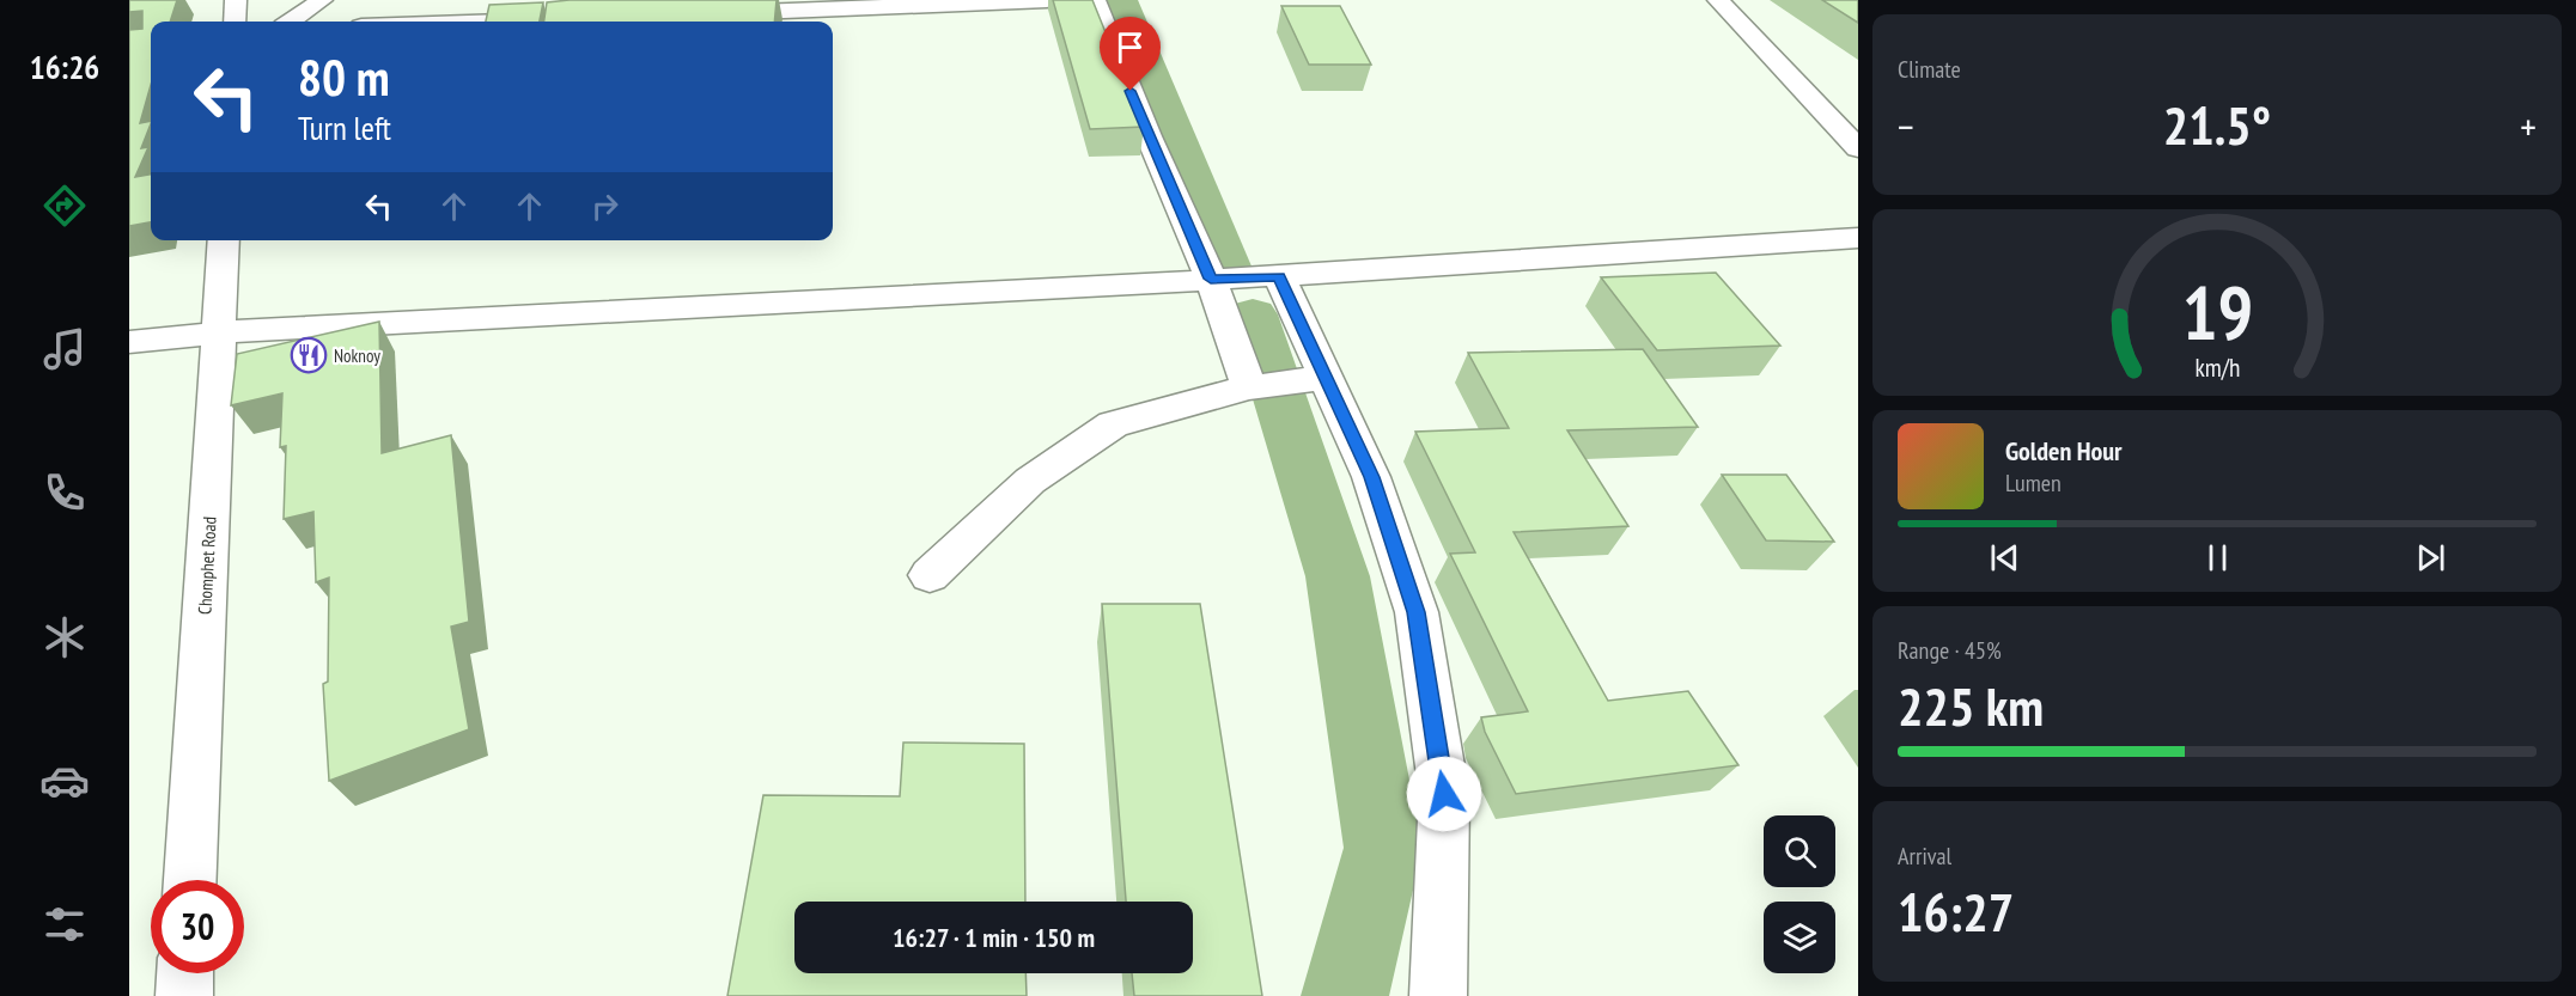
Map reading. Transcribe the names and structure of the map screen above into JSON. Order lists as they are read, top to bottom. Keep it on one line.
{"streets":{"street":["Chomphet Road"]},"places":{"restaurant":["Noknoy"]},"page":{"tabs":"16:26","tile":["Climate",["Range · 45%","225 km"],["Arrival","16:27"]],"turn":["80 m","Turn left"],"heat":["−","21.5°","+"],"song":["Golden Hour","Lumen"],"limit":"30","trip":"16:27 · 1 min · 150 m","gauge":["19","km/h"]}}
